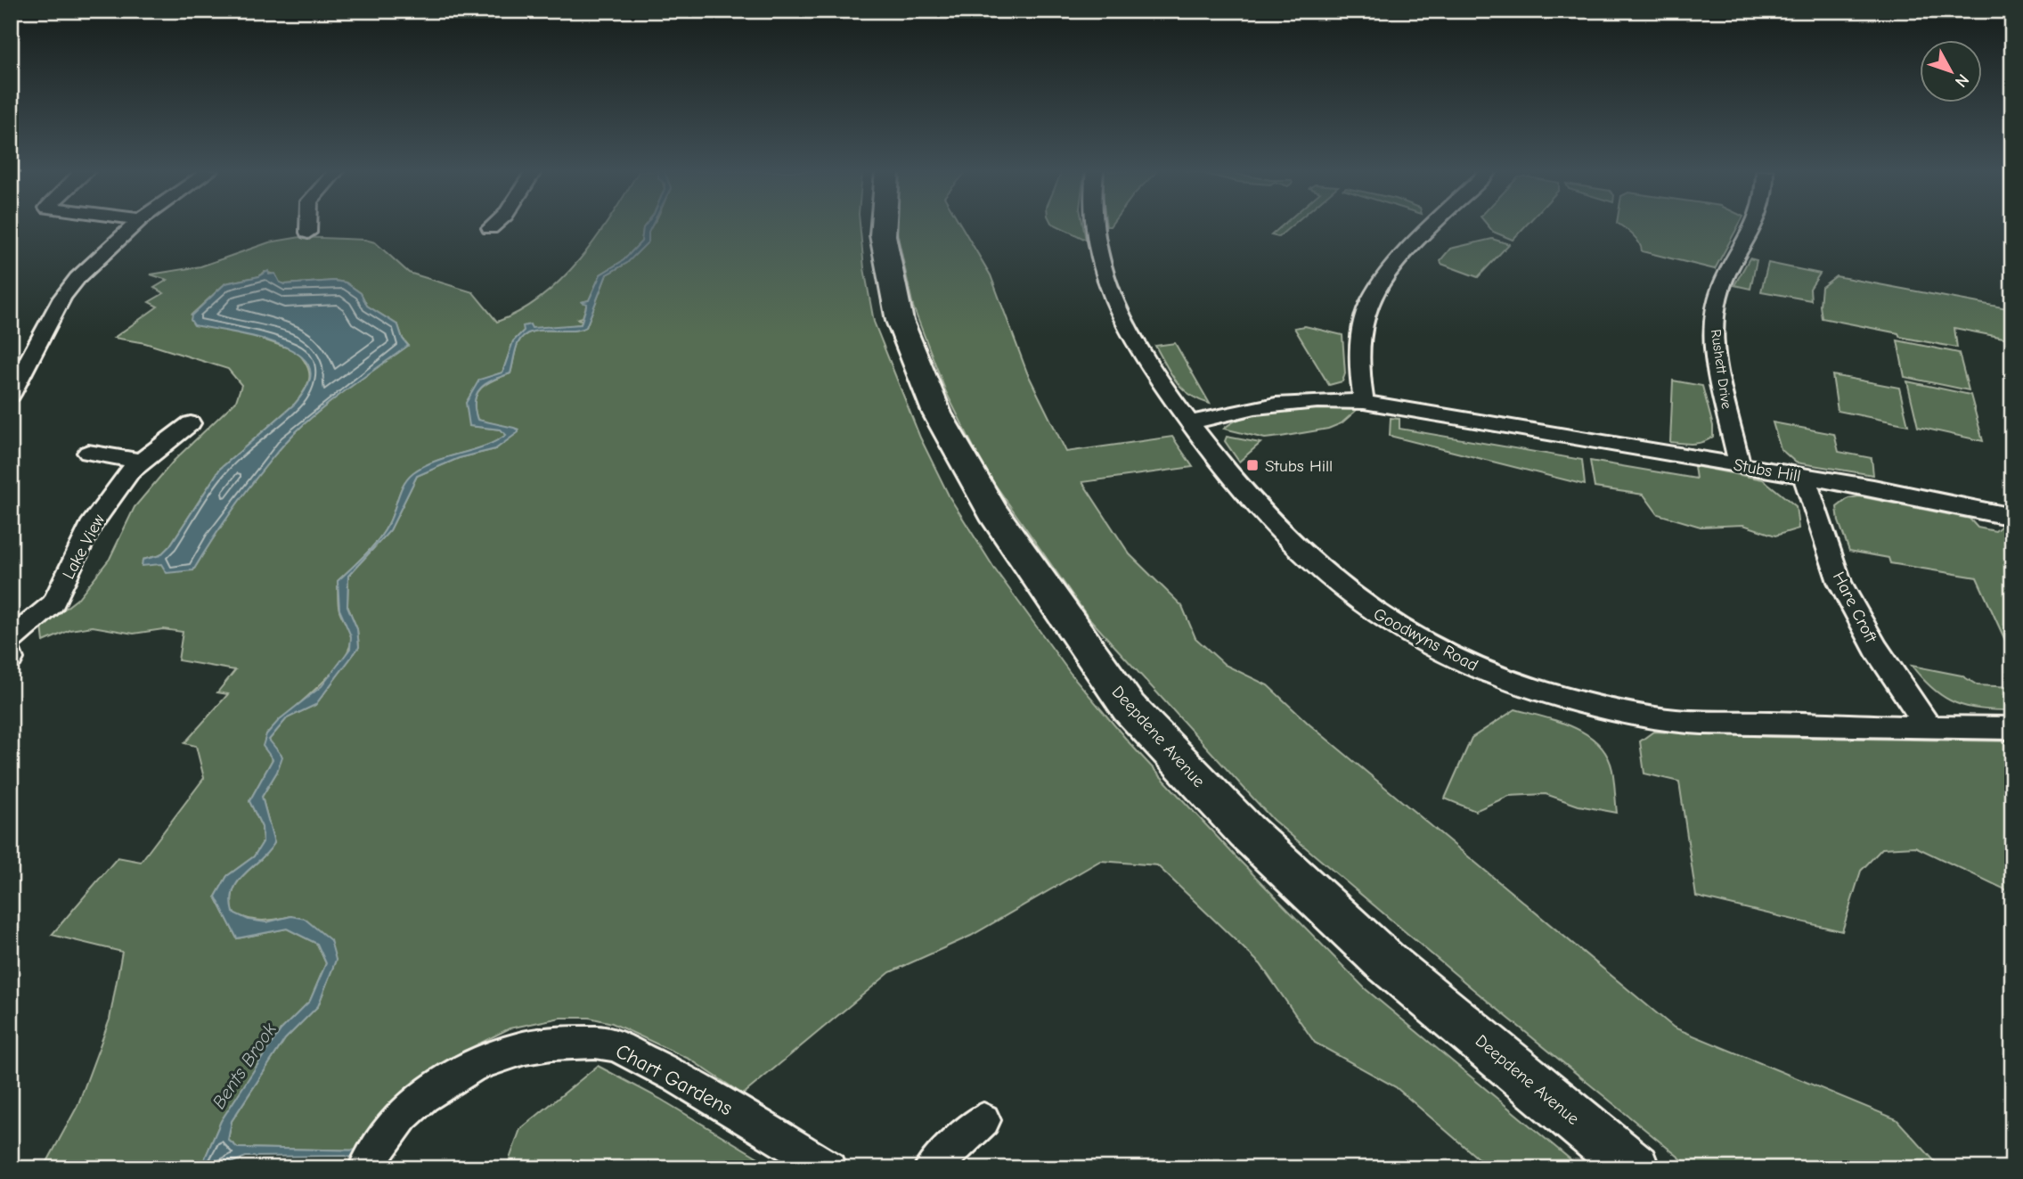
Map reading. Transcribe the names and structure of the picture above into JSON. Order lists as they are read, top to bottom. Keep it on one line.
{"streets":{"highway":["Deepdene Avenue"],"street":["Rushett Drive","Stubs Hill","Lake View","Hare Croft","Goodwyns Road","Chart Gardens"]},"crossings":[["Rushett Drive","Stubs Hill"],["Stubs Hill","Hare Croft"],["Stubs Hill","Goodwyns Road"],["Hare Croft","Goodwyns Road"]],"water":["Bents Brook"],"places":{"transit":["Stubs Hill"]},"north":"bottom right"}
